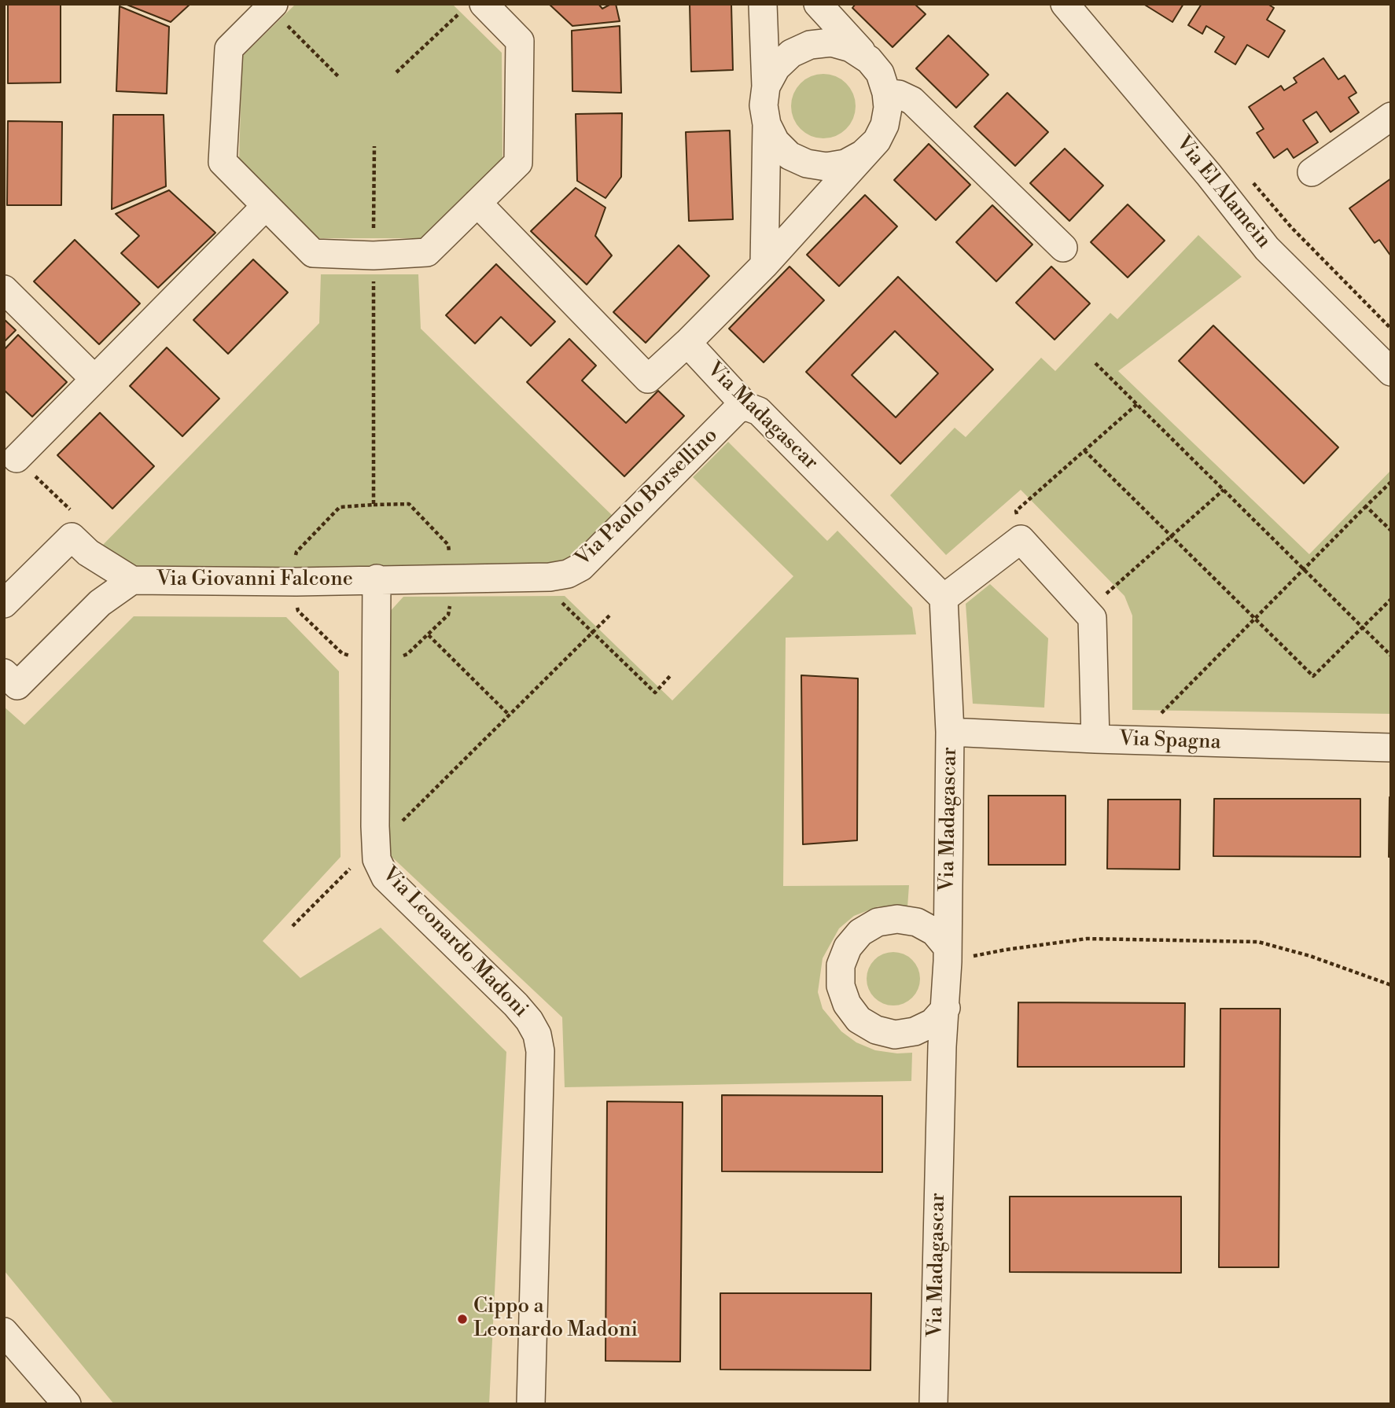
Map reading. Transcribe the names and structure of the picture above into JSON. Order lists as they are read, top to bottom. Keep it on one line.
{"streets":{"street":["Via El Alamein","Via Madagascar","Via Paolo Borsellino","Via Giovanni Falcone","Via Spagna","Via Leonardo Madoni"]},"crossings":[["Via Madagascar","Via Paolo Borsellino"],["Via Madagascar","Via Spagna"],["Via Paolo Borsellino","Via Giovanni Falcone"],["Via Paolo Borsellino","Via Leonardo Madoni"],["Via Giovanni Falcone","Via Leonardo Madoni"]],"places":["Cippo a Leonardo Madoni"]}
